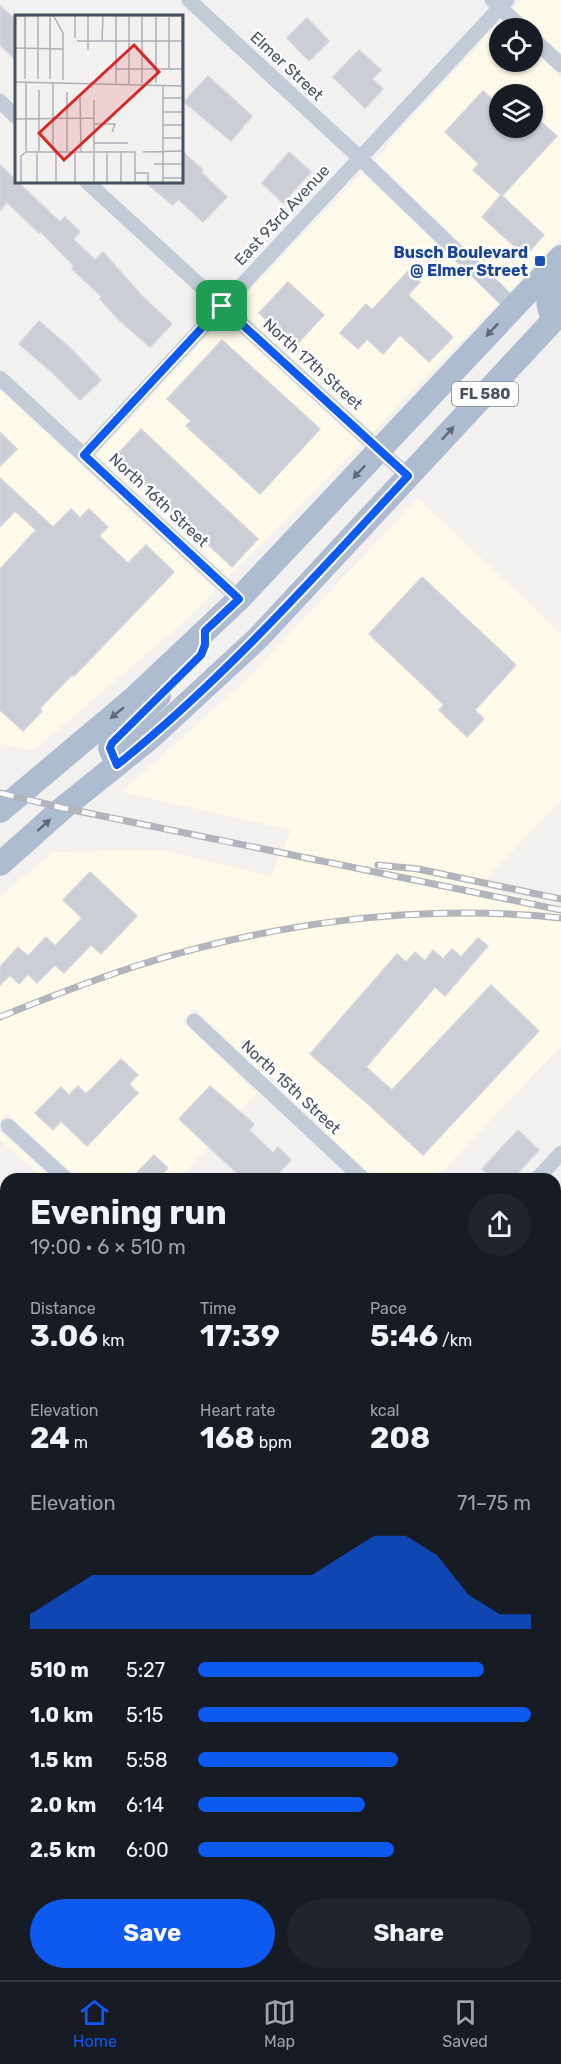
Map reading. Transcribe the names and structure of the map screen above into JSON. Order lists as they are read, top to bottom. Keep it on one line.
{"streets":{"main road":["FL 580"],"street":["Elmer Street","East 93rd Avenue","North 17th Street","North 16th Street","North 15th Street"]},"crossings":[["Elmer Street","East 93rd Avenue"],["Elmer Street","FL 580"],["East 93rd Avenue","North 17th Street"],["East 93rd Avenue","North 16th Street"],["North 17th Street","FL 580"],["FL 580","North 16th Street"]],"places":{"transit":["Busch Boulevard @ Elmer Street"]},"page":{"heading":["Evening run","19:00 · 6 × 510 m"],"stats":[["Distance","3.06 km"],["Time","17:39"],["Pace","5:46 /km"],["Elevation","24 m"],["Heart rate","168 bpm"],["kcal","208"]],"chart":["Elevation","71–75 m"],"list":[{"name":"510 m","note":"5:27"},{"name":"1.0 km","note":"5:15"},{"name":"1.5 km","note":"5:58"},{"name":"2.0 km","note":"6:14"},{"name":"2.5 km","note":"6:00"}],"buttons":["Save","Share"],"tabs":["Home","Map","Saved"]}}
